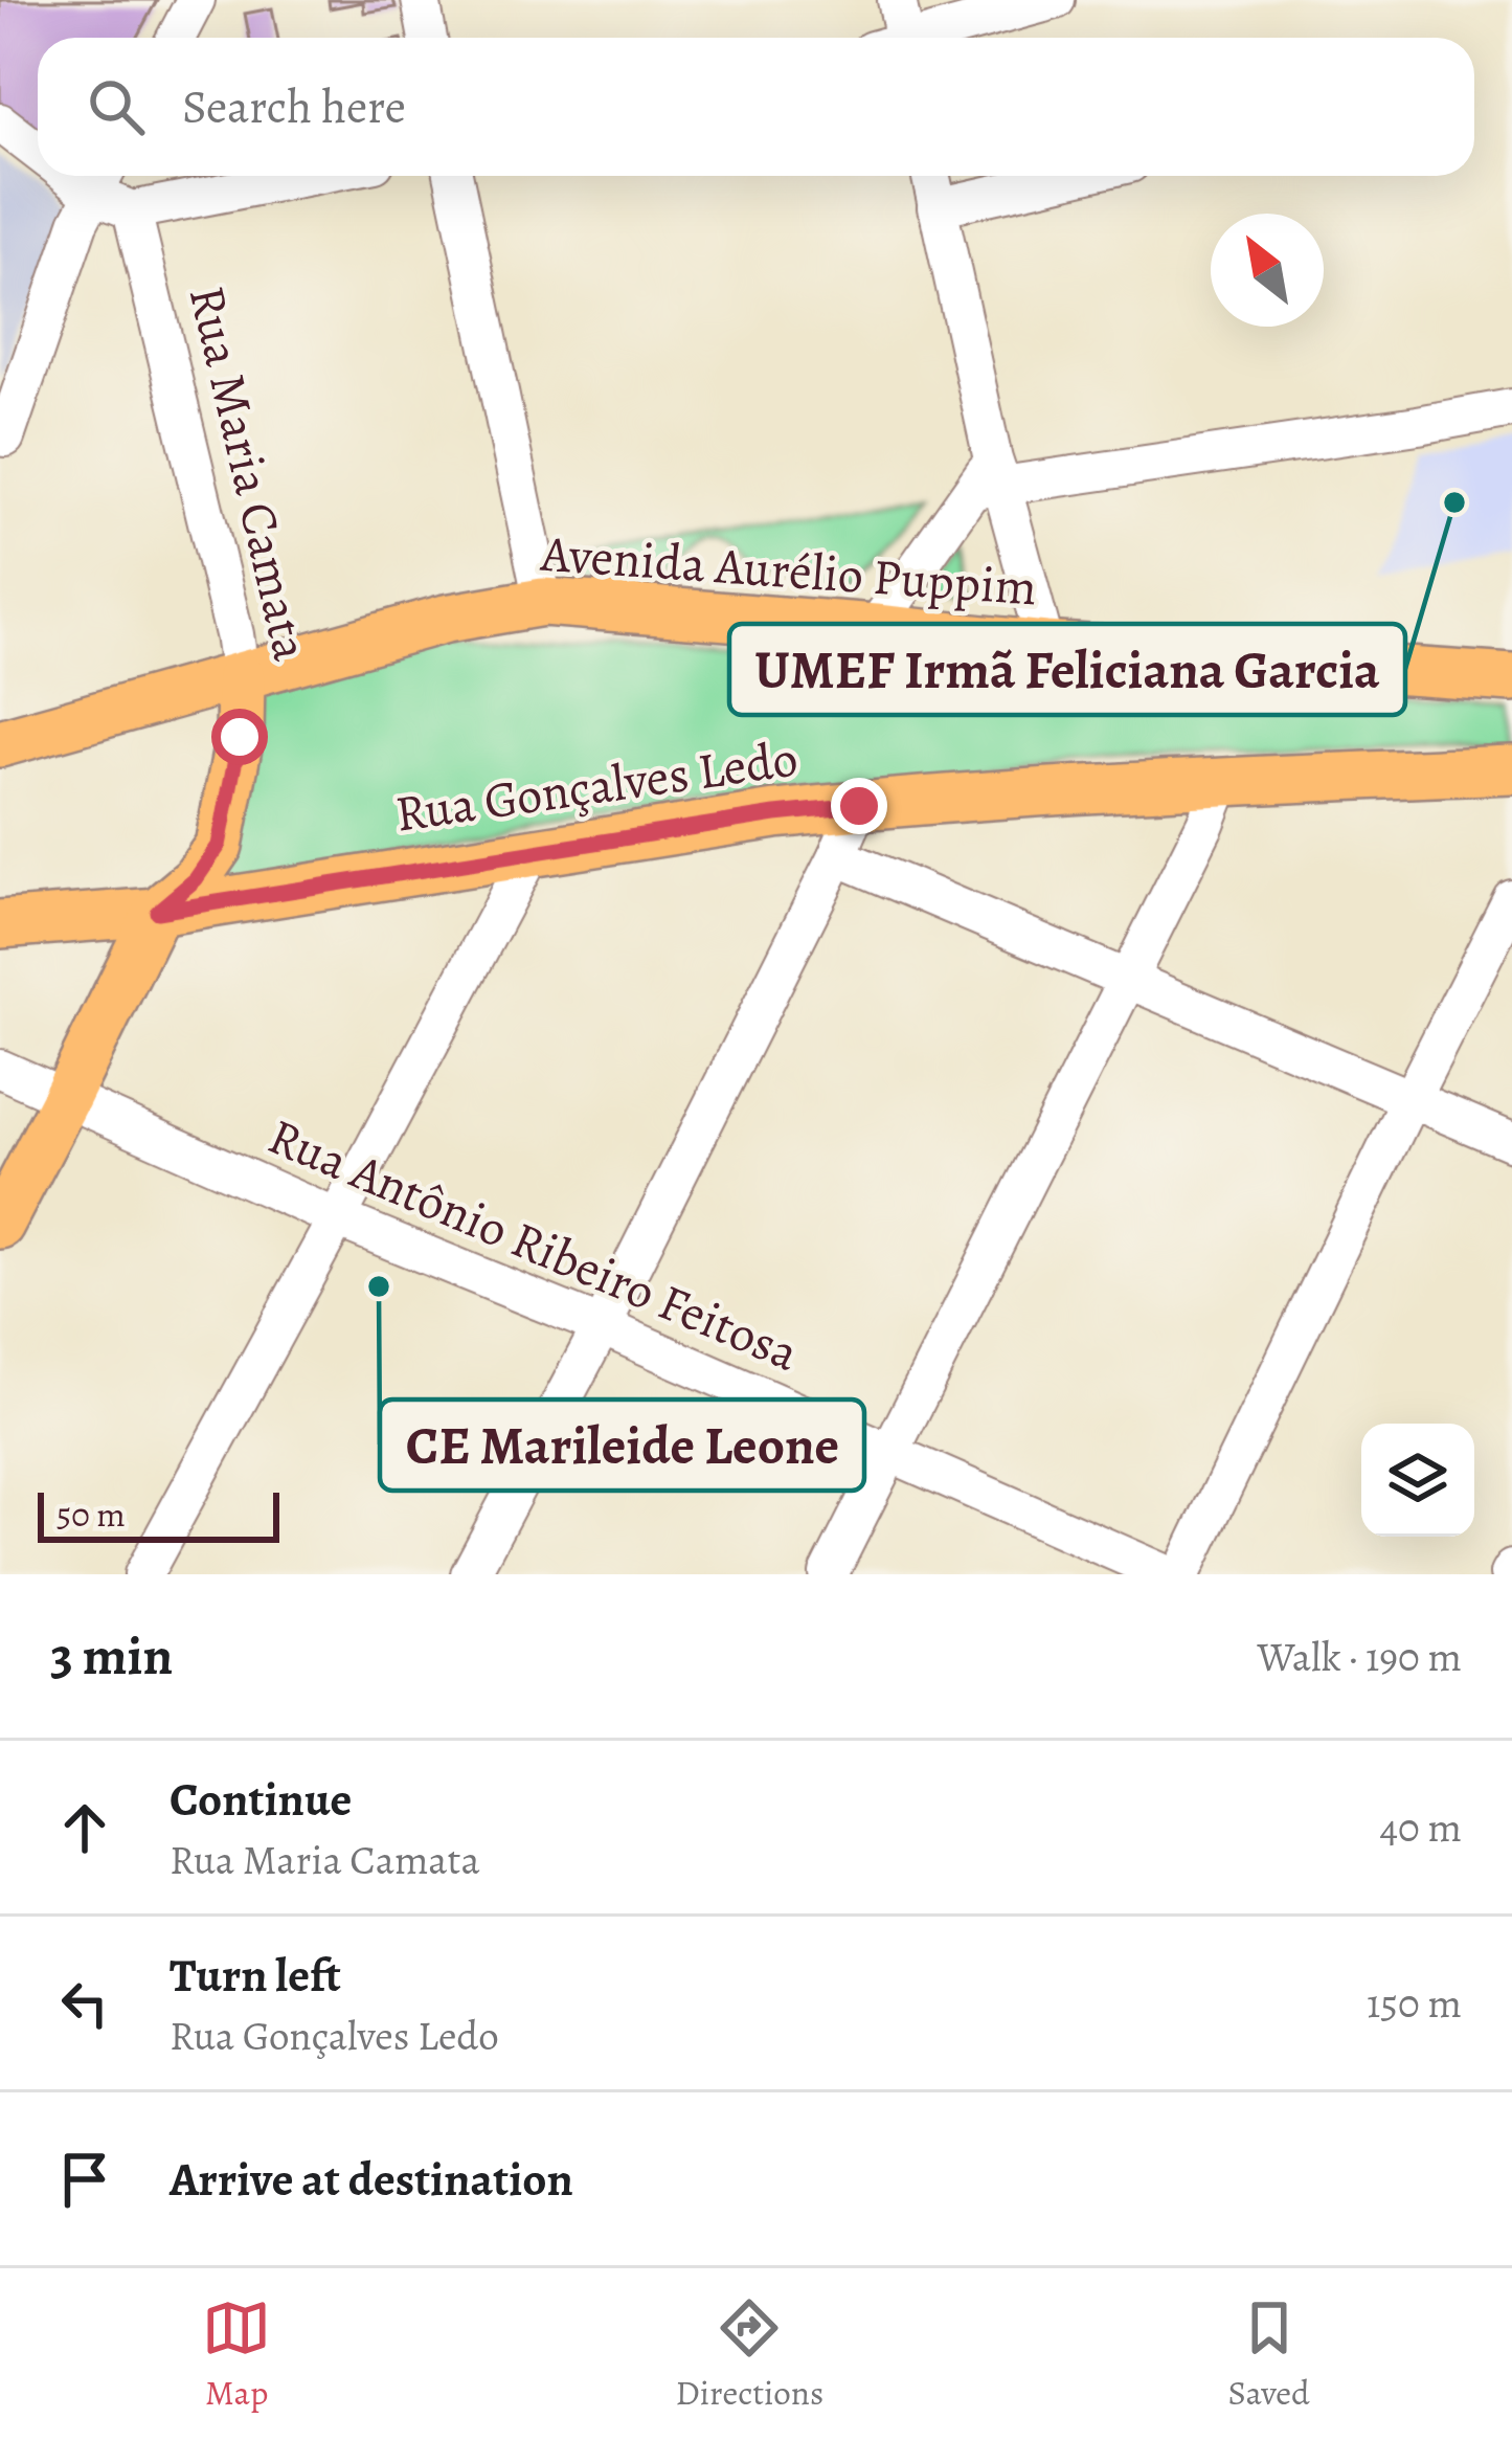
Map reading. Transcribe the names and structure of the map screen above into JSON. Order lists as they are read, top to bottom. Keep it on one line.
{"streets":{"main road":["Rua Maria Camata","Avenida Aurélio Puppim","Rua Gonçalves Ledo"],"street":["Rua Antônio Ribeiro Feitosa"]},"crossings":[["Rua Maria Camata","Avenida Aurélio Puppim"],["Rua Maria Camata","Rua Gonçalves Ledo"],["Rua Maria Camata","Rua Antônio Ribeiro Feitosa"]],"places":["UMEF Irmã Feliciana Garcia","CE Marileide Leone"],"scale_bar":"50 m","north":"top left","page":{"search":"Search here","scale":"50 m","heading":["3 min","Walk · 190 m"],"list":[["Continue","Rua Maria Camata","40 m"],["Turn left","Rua Gonçalves Ledo","150 m"],"Arrive at destination"],"nav":["Map","Directions","Saved"]}}
